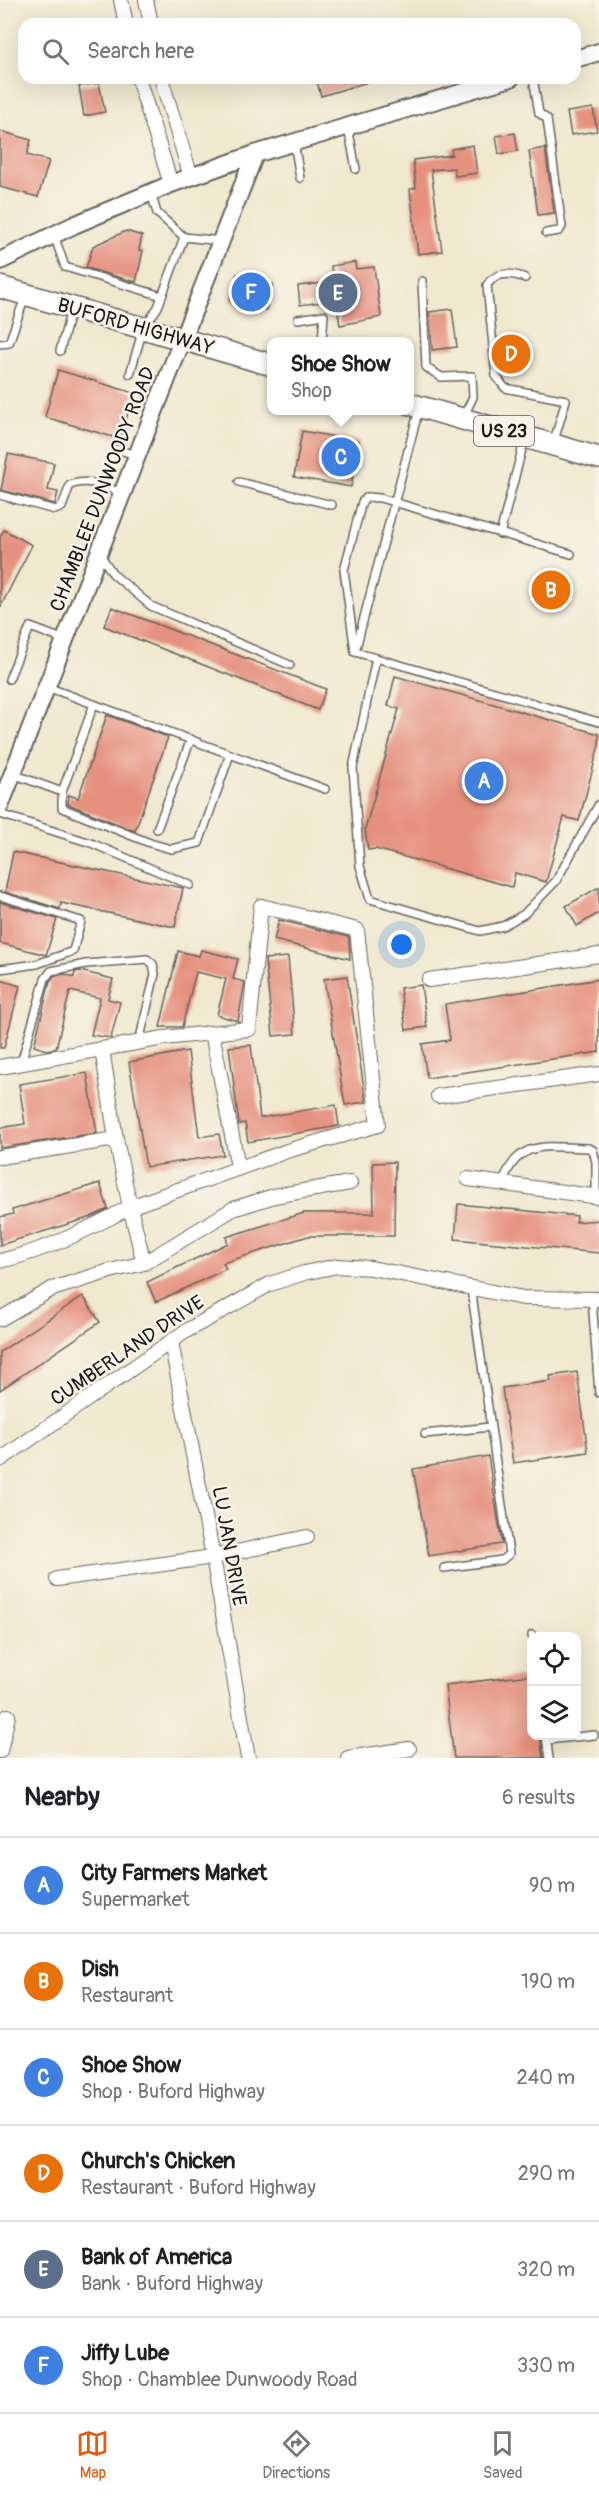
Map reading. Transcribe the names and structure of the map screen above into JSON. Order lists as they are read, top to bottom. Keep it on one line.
{"streets":{"main road":["BUFORD HIGHWAY","US 23"],"street":["CHAMBLEE DUNWOODY ROAD","CUMBERLAND DRIVE","LU JAN DRIVE"]},"crossings":[["BUFORD HIGHWAY","CHAMBLEE DUNWOODY ROAD"],["CUMBERLAND DRIVE","LU JAN DRIVE"]],"page":{"search":"Search here","pins":["F","E","D","C","B","A"],"popup":["Shoe Show","Shop"],"heading":["Nearby","6 results"],"list":[{"mark":"A","name":"City Farmers Market","note":"Supermarket","value":"90 m"},{"mark":"B","name":"Dish","note":"Restaurant","value":"190 m"},{"mark":"C","name":"Shoe Show","note":"Shop · Buford Highway","value":"240 m"},{"mark":"D","name":"Church's Chicken","note":"Restaurant · Buford Highway","value":"290 m"},{"mark":"E","name":"Bank of America","note":"Bank · Buford Highway","value":"320 m"},{"mark":"F","name":"Jiffy Lube","note":"Shop · Chamblee Dunwoody Road","value":"330 m"}],"nav":["Map","Directions","Saved"]}}
